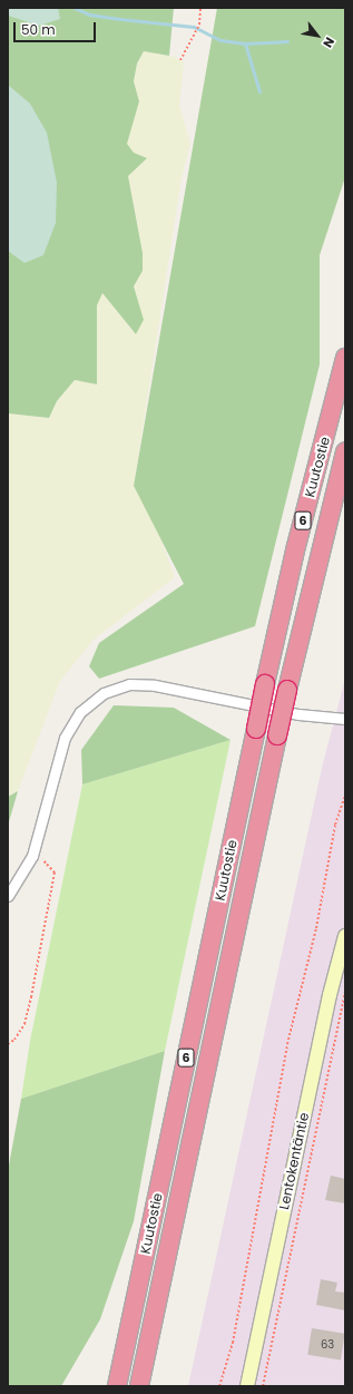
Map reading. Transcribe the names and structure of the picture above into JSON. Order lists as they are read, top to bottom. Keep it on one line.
{"streets":{"highway":["Kuutostie","6"],"street":["Lentokentäntie"]},"house_numbers":["63"],"scale_bar":"50 m","north":"bottom right"}
